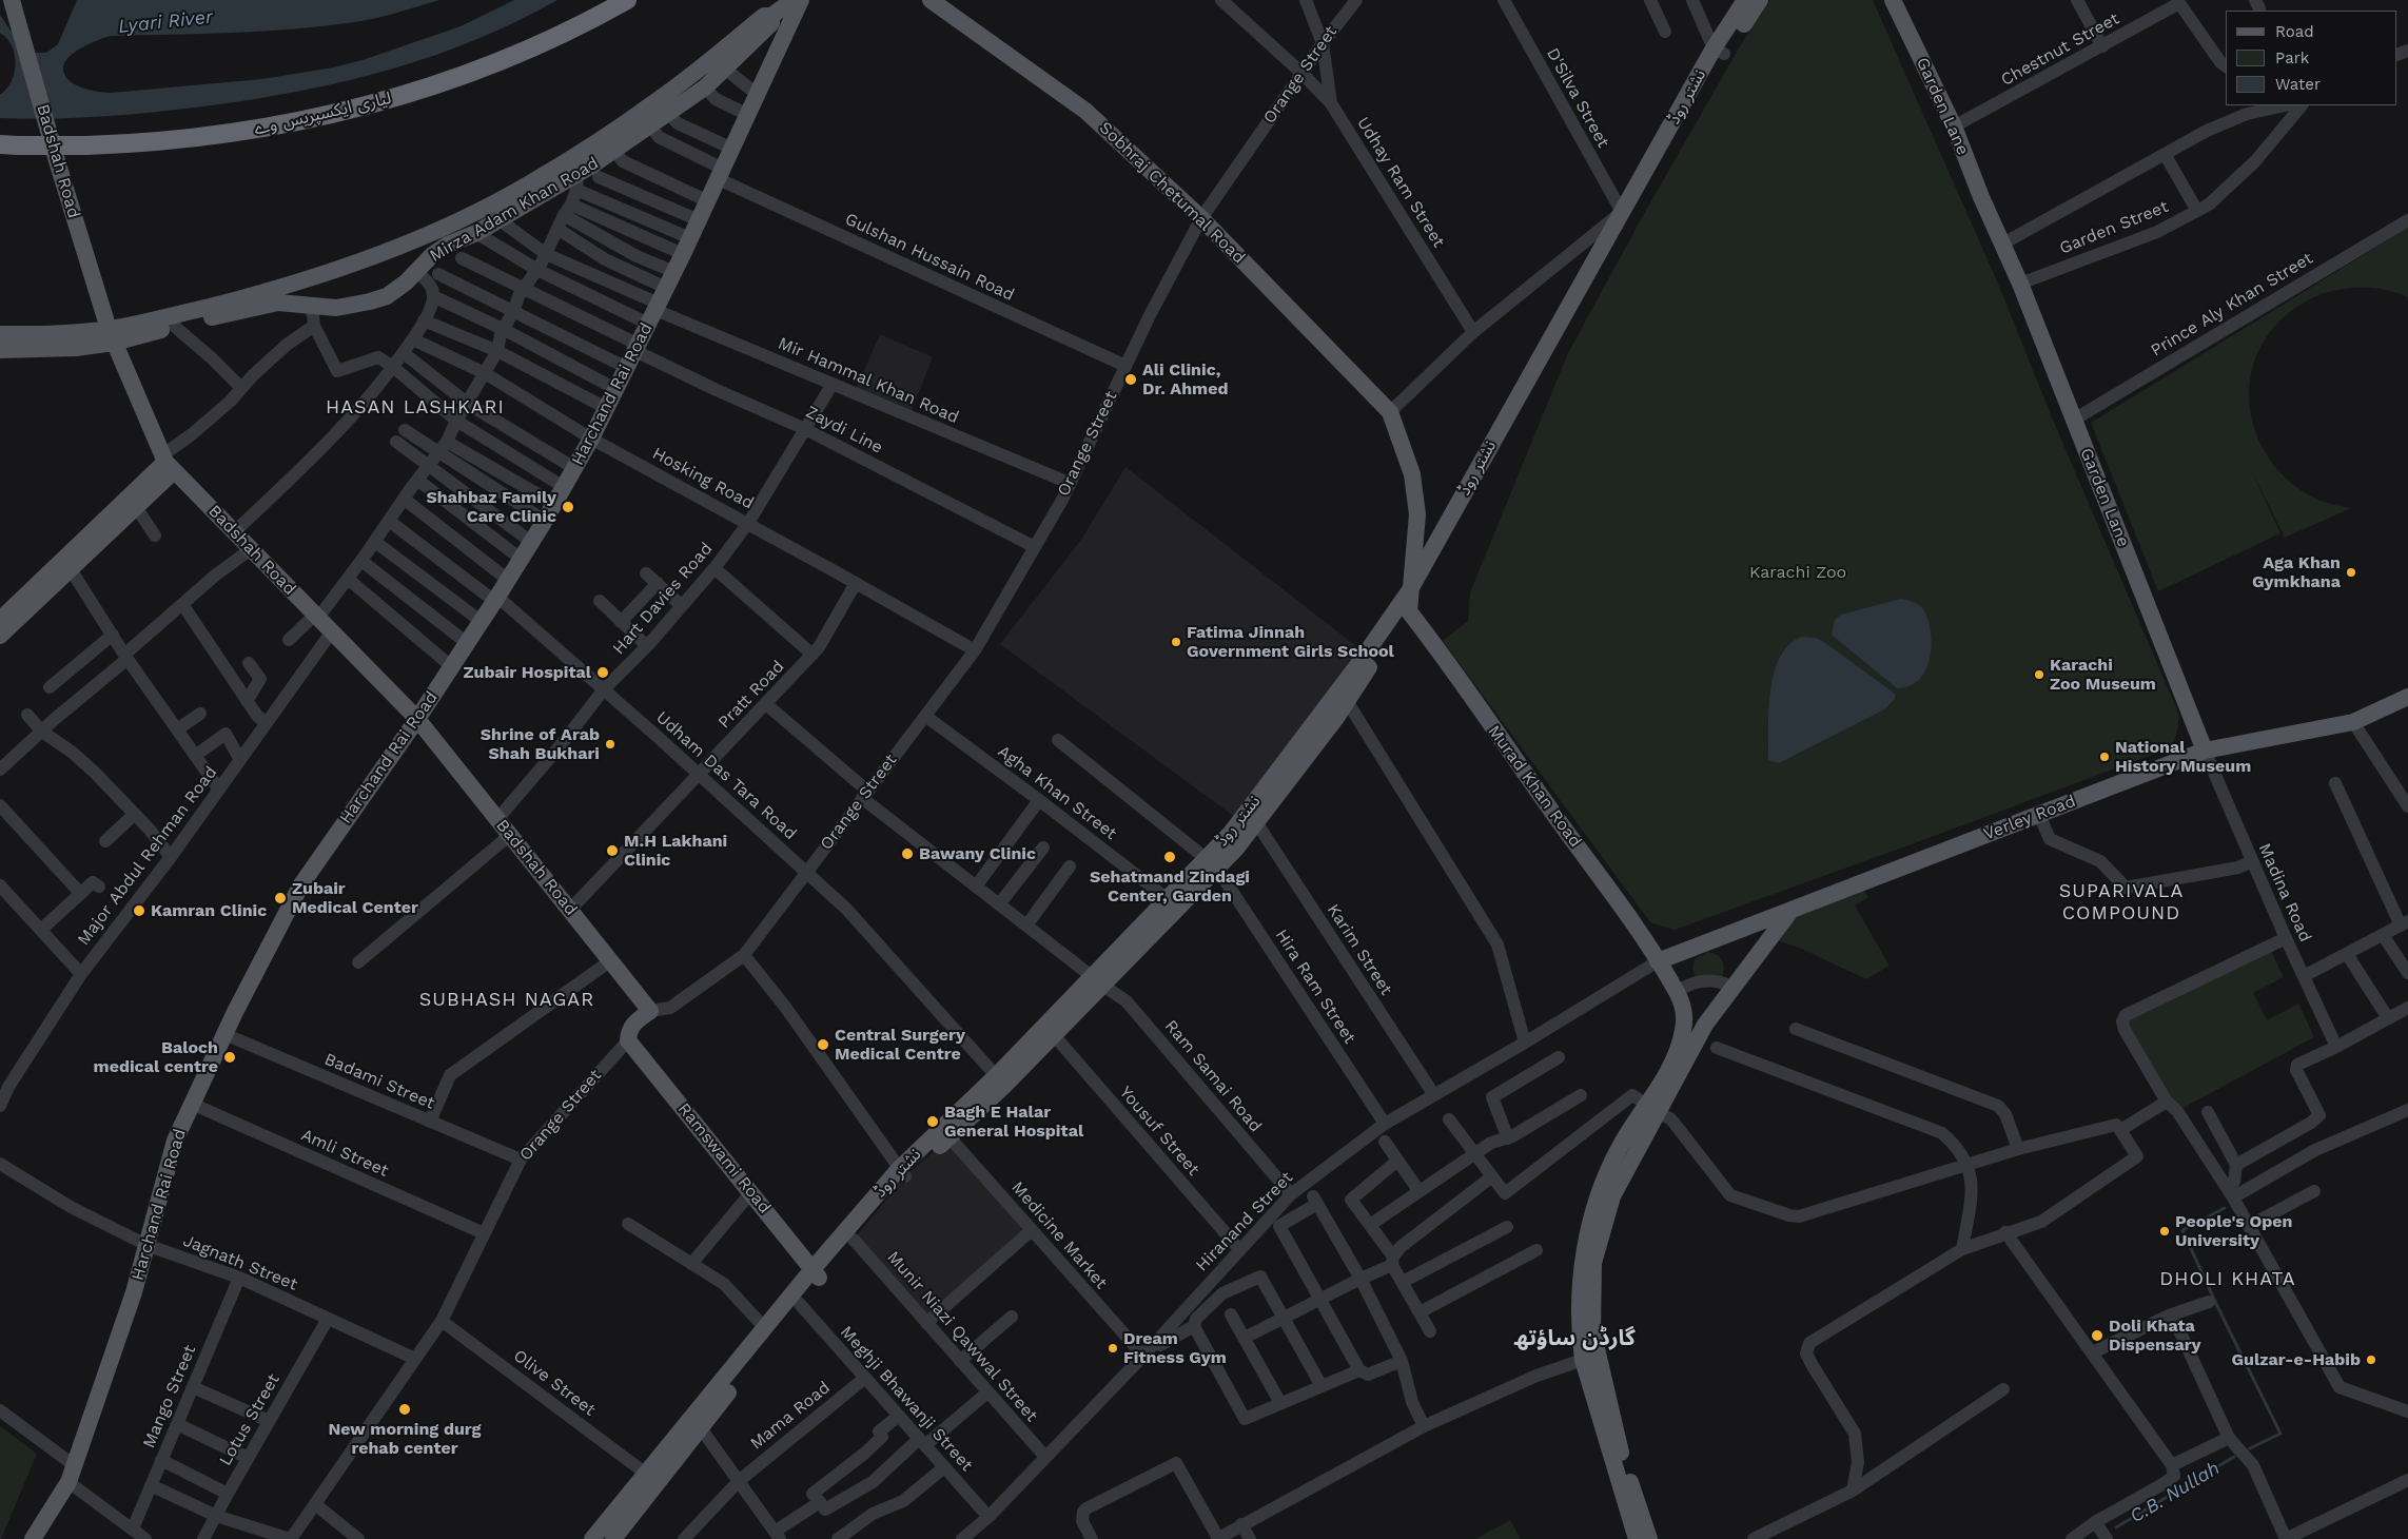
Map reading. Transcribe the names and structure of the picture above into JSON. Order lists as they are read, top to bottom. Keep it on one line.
{"streets":{"highway":["لیاری ایکسپریس وے"],"main road":["Orange Street","نشتر روڈ","Garden Lane","Badshah Road","Sobhraj Chetumal Road","Mirza Adam Khan Road","Harchand Rai Road","Murad Khan Road","Verley Road","Ramswami Road"],"street":["Chestnut Street","D'Silva Street","Udhay Ram Street","Garden Street","Gulshan Hussain Road","Prince Aly Khan Street","Mir Hammal Khan Road","Zaydi Line","Hosking Road","Hart Davies Road","Pratt Road","Udham Das Tara Road","Agha Khan Street","Major Abdul Rehman Road","Madina Road","Karim Street","Hira Ram Street","Ram Samai Road","Badami Street","Yousuf Street","Amli Street","Hiranand Street","Medicine Market","Jagnath Street","Munir Niazi Qawwal Street","Olive Street","Mango Street","Meghji Bhawanji Street","Mama Road","Lotus Street"]},"crossings":[["Chestnut Street","Garden Lane"],["Orange Street","Badshah Road"],["Orange Street","Udhay Ram Street"],["Orange Street","Sobhraj Chetumal Road"],["Orange Street","Gulshan Hussain Road"],["Orange Street","Mir Hammal Khan Road"],["Orange Street","Zaydi Line"],["Orange Street","Hosking Road"],["Orange Street","Udham Das Tara Road"],["Orange Street","Agha Khan Street"],["Orange Street","Ram Samai Road"],["Orange Street","Badami Street"],["Orange Street","Amli Street"],["Orange Street","Ramswami Road"],["Orange Street","Jagnath Street"],["Orange Street","Olive Street"],["نشتر روڈ","D'Silva Street"],["نشتر روڈ","Udham Das Tara Road"],["نشتر روڈ","Murad Khan Road"],["نشتر روڈ","Agha Khan Street"],["نشتر روڈ","Karim Street"],["نشتر روڈ","Hira Ram Street"],["نشتر روڈ","Ram Samai Road"],["نشتر روڈ","Yousuf Street"],["نشتر روڈ","Ramswami Road"],["نشتر روڈ","Medicine Market"],["نشتر روڈ","Munir Niazi Qawwal Street"],["نشتر روڈ","Olive Street"],["نشتر روڈ","Meghji Bhawanji Street"],["Garden Lane","Garden Street"],["Garden Lane","Prince Aly Khan Street"],["Garden Lane","Verley Road"],["Garden Lane","Madina Road"],["Badshah Road","Mirza Adam Khan Road"],["Badshah Road","Harchand Rai Road"],["Badshah Road","Hart Davies Road"],["Badshah Road","Pratt Road"],["Badshah Road","Major Abdul Rehman Road"],["Mirza Adam Khan Road","Gulshan Hussain Road"],["Gulshan Hussain Road","Harchand Rai Road"],["Mir Hammal Khan Road","Harchand Rai Road"],["Mir Hammal Khan Road","Hart Davies Road"],["Harchand Rai Road","Zaydi Line"],["Harchand Rai Road","Hosking Road"],["Harchand Rai Road","Udham Das Tara Road"],["Harchand Rai Road","Badami Street"],["Harchand Rai Road","Amli Street"],["Harchand Rai Road","Jagnath Street"],["Zaydi Line","Hart Davies Road"],["Hosking Road","Hart Davies Road"],["Hosking Road","Pratt Road"],["Hart Davies Road","Udham Das Tara Road"],["Pratt Road","Udham Das Tara Road"],["Pratt Road","Ram Samai Road"],["Murad Khan Road","Verley Road"],["Murad Khan Road","Hiranand Street"],["Verley Road","Madina Road"],["Verley Road","Hiranand Street"],["Karim Street","Hiranand Street"],["Hira Ram Street","Hiranand Street"],["Ram Samai Road","Hiranand Street"],["Yousuf Street","Hiranand Street"],["Hiranand Street","Medicine Market"],["Hiranand Street","Munir Niazi Qawwal Street"],["Hiranand Street","Meghji Bhawanji Street"],["Jagnath Street","Mango Street"],["Jagnath Street","Lotus Street"],["Meghji Bhawanji Street","Mama Road"]],"districts":["HASAN LASHKARI","SUPARIVALA COMPOUND","SUBHASH NAGAR","DHOLI KHATA","گارڈن ساؤتھ"],"water":["Lyari River","C.B. Nullah"],"parks":["Karachi Zoo"],"places":["Ali Clinic, Dr. Ahmed","Shahbaz Family Care Clinic","Aga Khan Gymkhana","Fatima Jinnah Government Girls School","Zubair Hospital","Karachi Zoo Museum","Shrine of Arab Shah Bukhari","National History Museum","M.H Lakhani Clinic","Bawany Clinic","Sehatmand Zindagi Center, Garden","Zubair Medical Center","Kamran Clinic","Central Surgery Medical Centre","Baloch medical centre","Bagh E Halar General Hospital","People's Open University","Doli Khata Dispensary","Dream Fitness Gym","Gulzar-e-Habib","New morning durg rehab center"],"legend":["Road","Park","Water"]}
